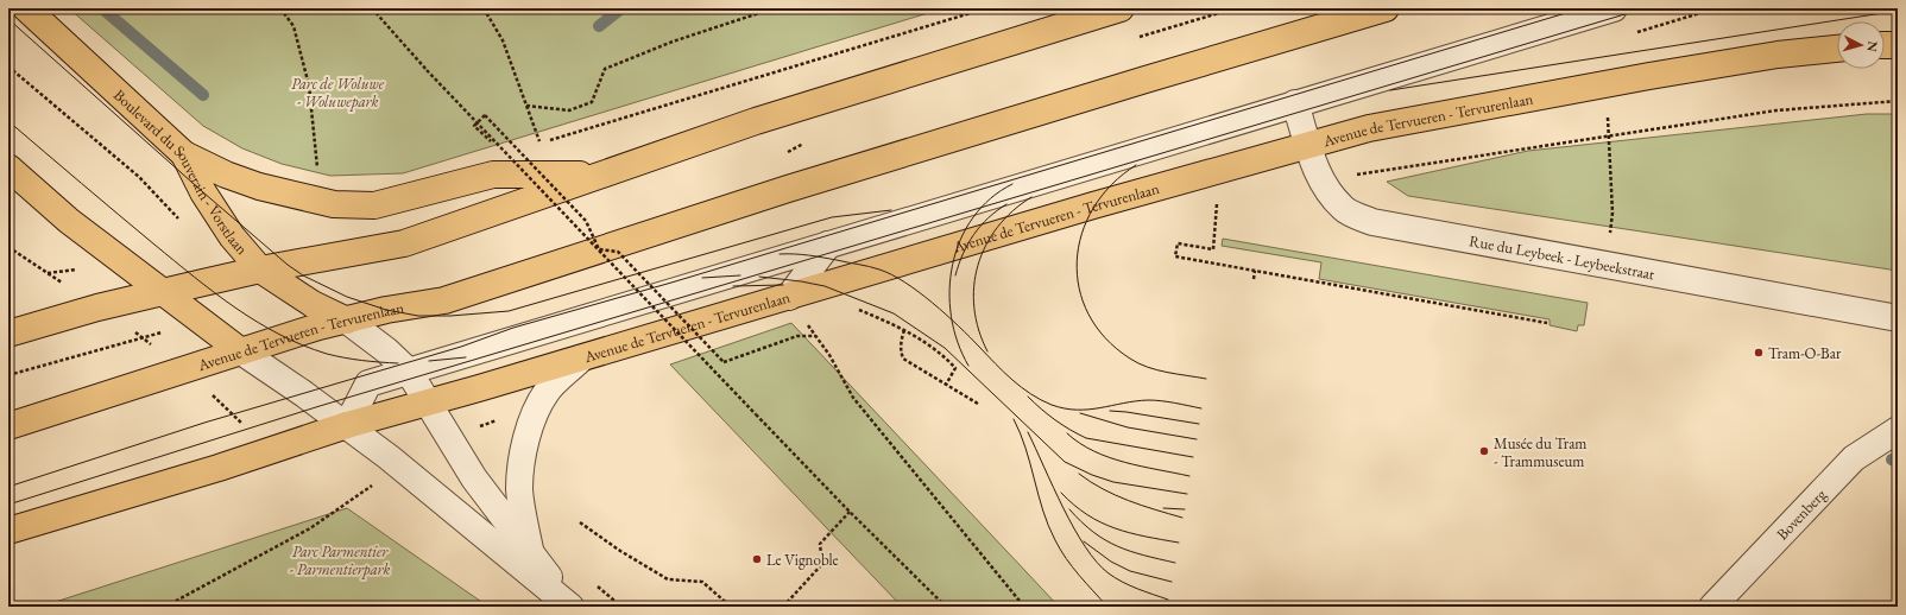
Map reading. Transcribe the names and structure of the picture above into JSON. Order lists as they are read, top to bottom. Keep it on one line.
{"streets":{"main road":["Avenue de Tervueren - Tervurenlaan","Boulevard du Souverain - Vorstlaan"],"street":["Rue du Leybeek - Leybeekstraat","Bovenberg"]},"crossings":[["Avenue de Tervueren - Tervurenlaan","Boulevard du Souverain - Vorstlaan"],["Avenue de Tervueren - Tervurenlaan","Rue du Leybeek - Leybeekstraat"]],"parks":["Parc de Woluwe - Woluwepark","Parc Parmentier - Parmentierpark"],"places":["Tram-O-Bar","Musée du Tram - Trammuseum","Le Vignoble"],"north":"right"}
